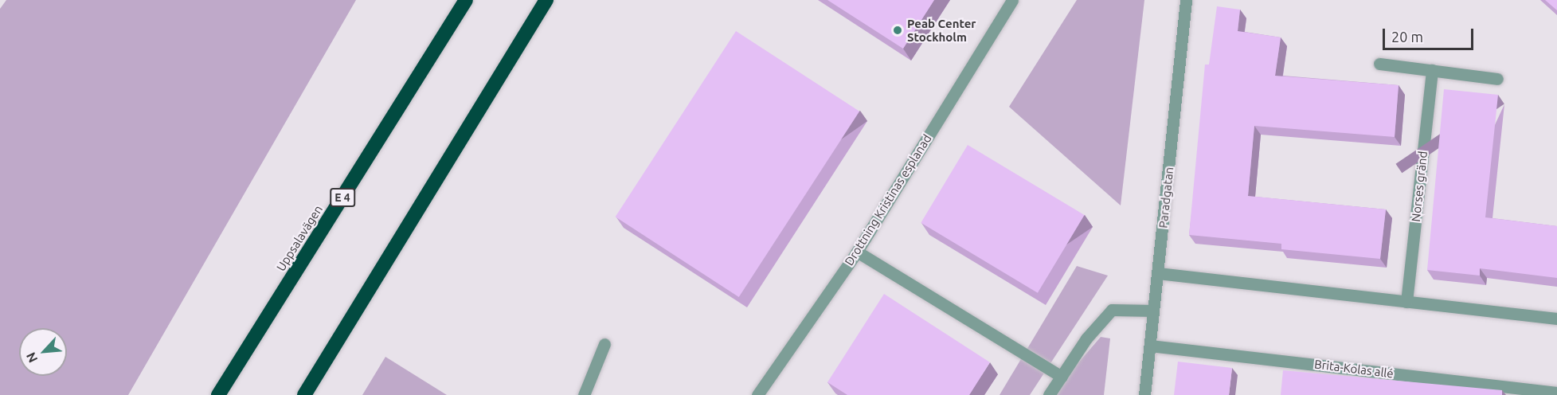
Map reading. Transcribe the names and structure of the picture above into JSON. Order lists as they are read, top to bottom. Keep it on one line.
{"streets":{"highway":["E 4","Uppsalavägen"],"street":["Norses gränd","Paradgatan","Drottning Kristinas esplanad","Brita-Kolas allé"]},"crossings":[["Paradgatan","Brita-Kolas allé"]],"places":["Peab Center Stockholm"],"scale_bar":"20 m","north":"bottom left"}
